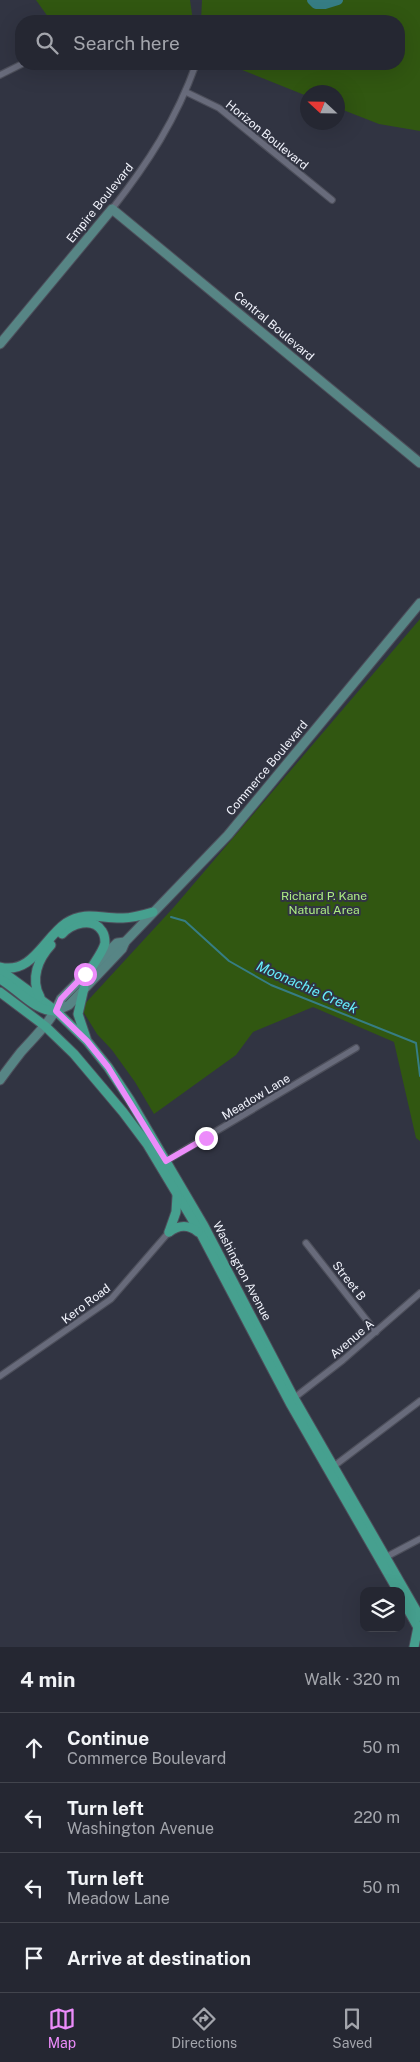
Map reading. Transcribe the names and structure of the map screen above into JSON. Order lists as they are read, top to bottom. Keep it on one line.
{"streets":{"main road":["Washington Avenue"],"street":["Horizon Boulevard","Empire Boulevard","Central Boulevard","Commerce Boulevard","Meadow Lane","Street B","Kero Road","Avenue A"]},"crossings":[["Horizon Boulevard","Empire Boulevard"],["Empire Boulevard","Central Boulevard"],["Commerce Boulevard","Washington Avenue"],["Meadow Lane","Washington Avenue"],["Washington Avenue","Avenue A"],["Street B","Avenue A"]],"water":["Moonachie Creek"],"parks":["Richard P. Kane Natural Area"],"north":"left","page":{"search":"Search here","heading":["4 min","Walk · 320 m"],"list":[["Continue","Commerce Boulevard","50 m"],["Turn left","Washington Avenue","220 m"],["Turn left","Meadow Lane","50 m"],"Arrive at destination"],"nav":["Map","Directions","Saved"]}}
